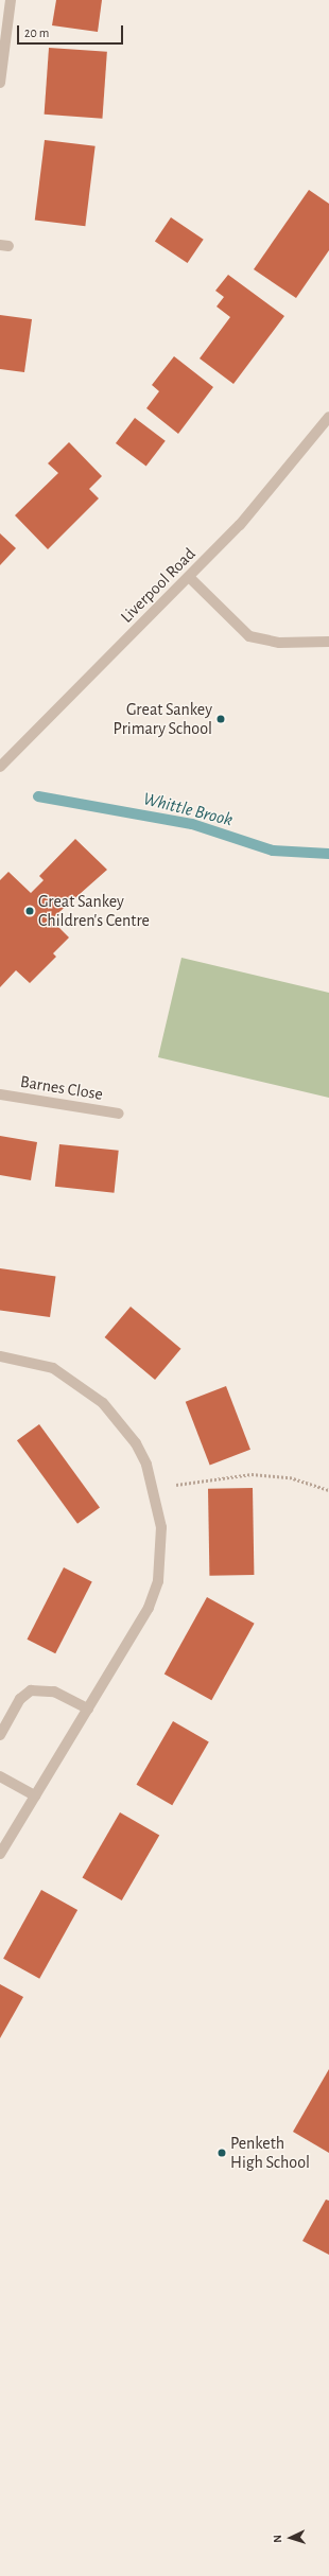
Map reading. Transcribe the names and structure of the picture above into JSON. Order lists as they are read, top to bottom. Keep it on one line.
{"streets":{"street":["Liverpool Road","Barnes Close"]},"water":["Whittle Brook"],"places":["Great Sankey Primary School","Great Sankey Children's Centre","Penketh High School"],"scale_bar":"20 m","north":"left"}
